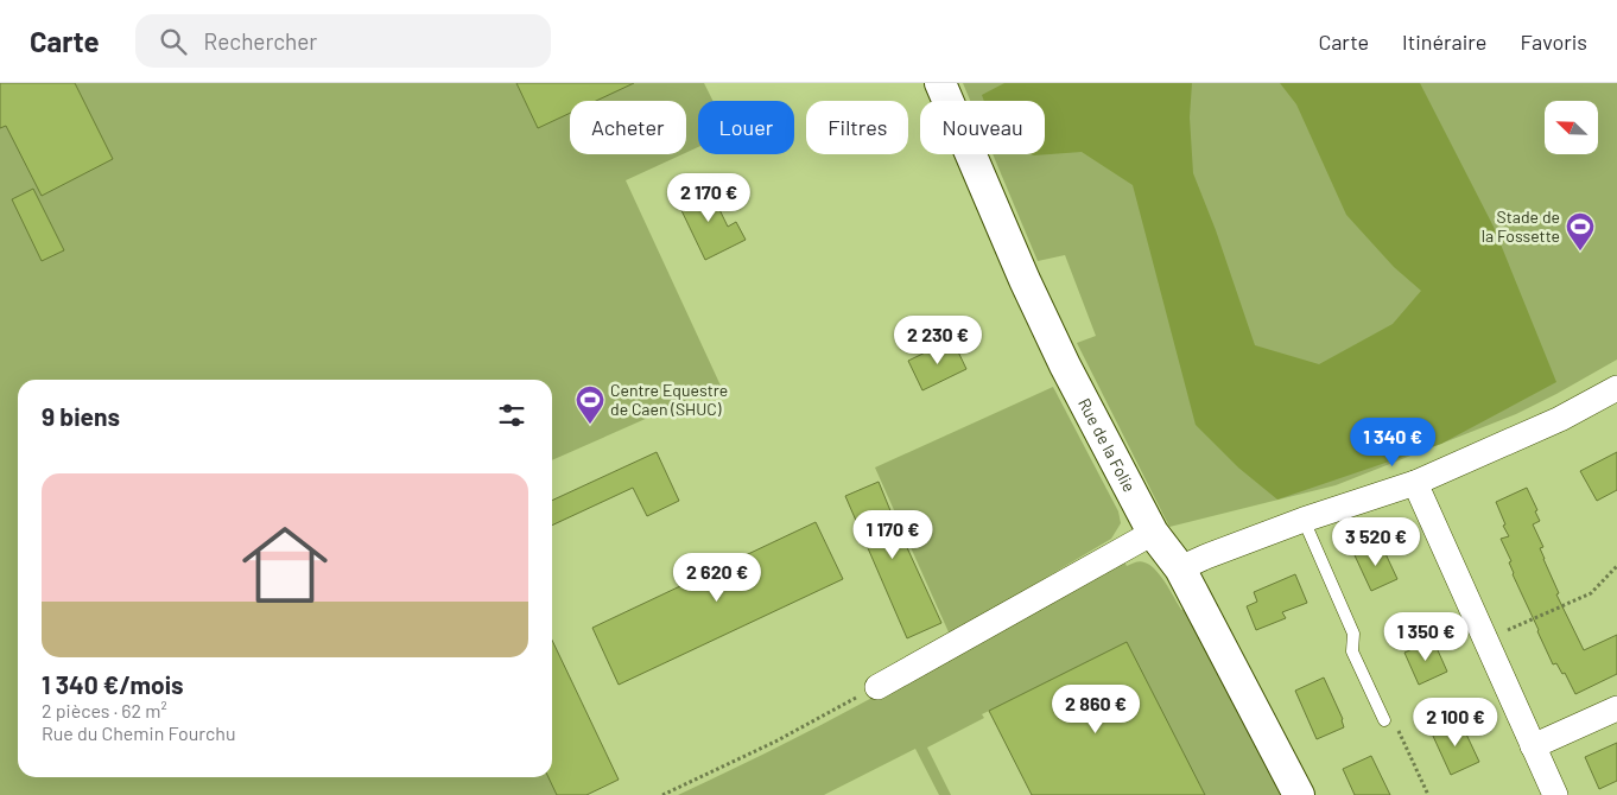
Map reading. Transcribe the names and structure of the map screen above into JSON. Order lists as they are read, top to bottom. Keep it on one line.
{"streets":{"street":["Rue de la Folie"]},"places":{"sports":["Stade de la Fossette","Centre Equestre de Caen (SHUC)"]},"north":"top left","page":{"header":"Carte","search":"Rechercher","nav":["Carte","Itinéraire","Favoris"],"chip":["Acheter","Louer","Filtres","Nouveau"],"price":["2 170 €","2 230 €","1 340 €","1 170 €","3 520 €","2 620 €","1 350 €","2 860 €","2 100 €"],"heading":"9 biens","list":[{"name":"1 340 €/mois","note":"2 pièces · 62 m² · Rue du Chemin Fourchu"}]}}
